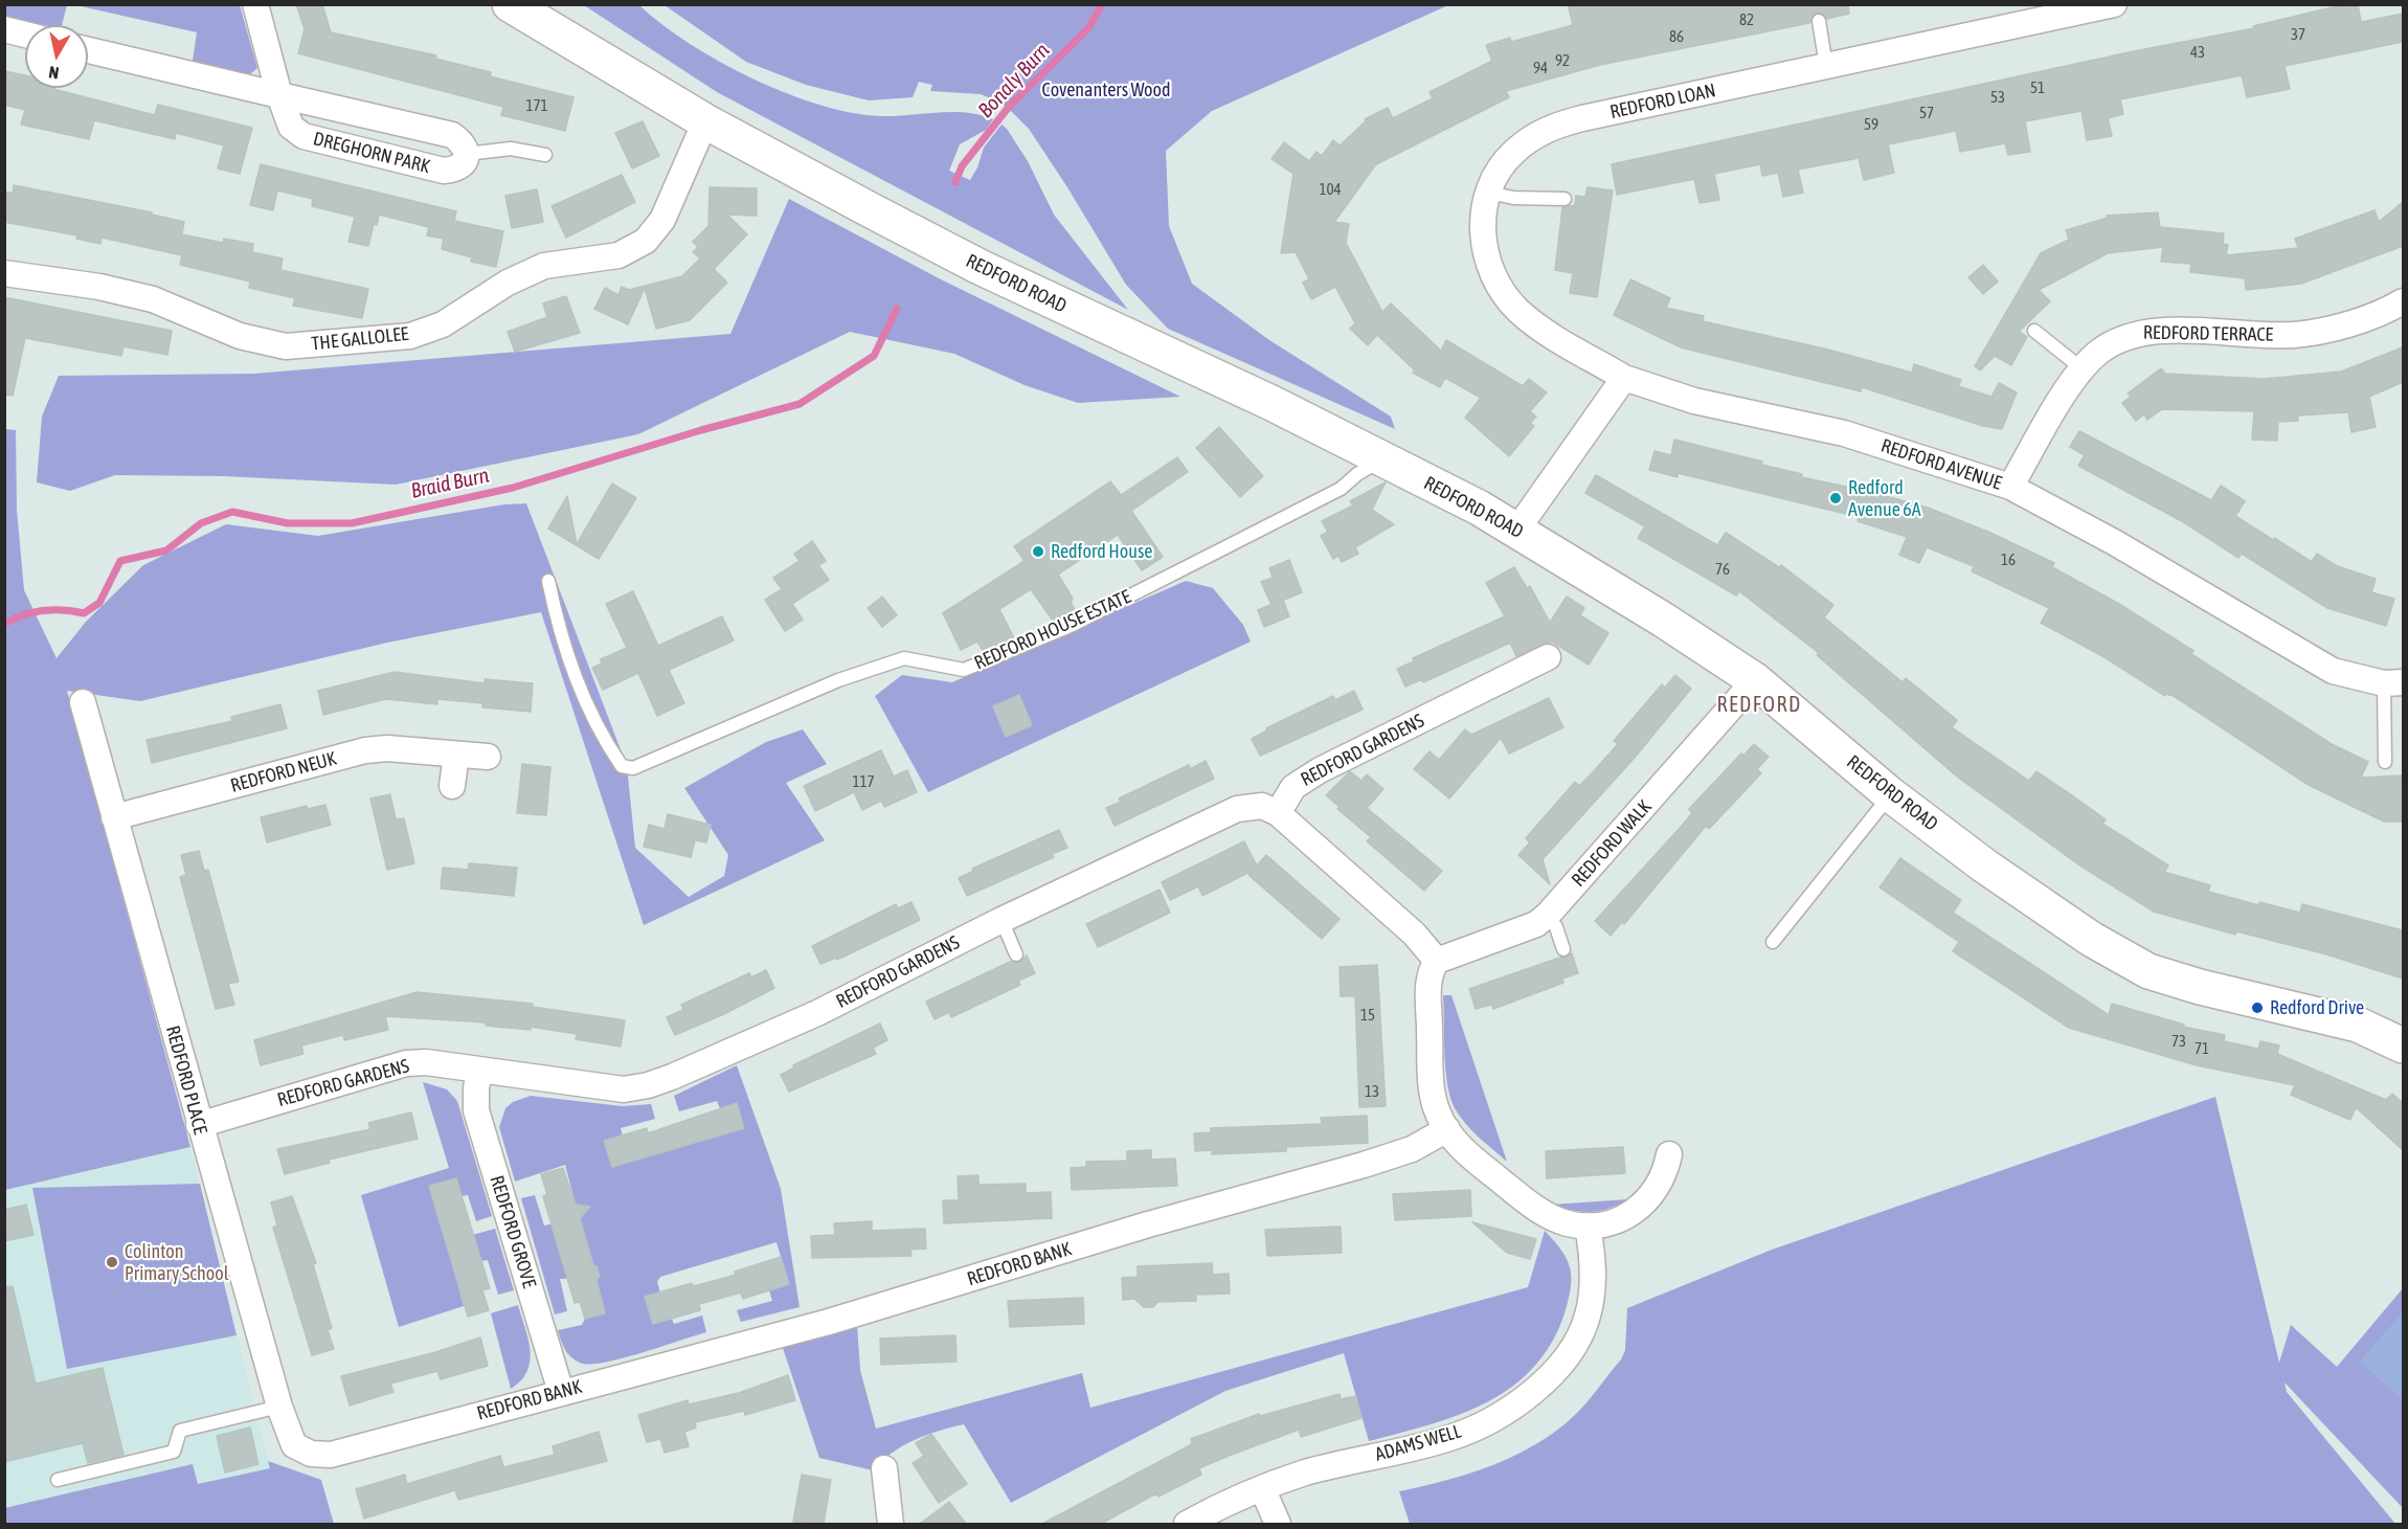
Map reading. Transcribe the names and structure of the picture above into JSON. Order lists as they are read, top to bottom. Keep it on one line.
{"streets":{"main road":["REDFORD ROAD"],"street":["REDFORD LOAN","DREGHORN PARK","REDFORD TERRACE","THE GALLOLEE","REDFORD AVENUE","REDFORD GARDENS","REDFORD NEUK","REDFORD WALK","REDFORD PLACE","REDFORD GROVE","REDFORD BANK","ADAMS WELL"],"lane":["REDFORD HOUSE ESTATE"]},"crossings":[["REDFORD LOAN","REDFORD AVENUE"],["REDFORD ROAD","THE GALLOLEE"],["REDFORD ROAD","REDFORD HOUSE ESTATE"],["REDFORD ROAD","REDFORD WALK"],["REDFORD TERRACE","REDFORD AVENUE"],["REDFORD GARDENS","REDFORD PLACE"],["REDFORD GARDENS","REDFORD GROVE"],["REDFORD NEUK","REDFORD PLACE"],["REDFORD PLACE","REDFORD BANK"],["REDFORD GROVE","REDFORD BANK"]],"districts":["REDFORD"],"water":["Bonaly Burn","Braid Burn"],"parks":["Covenanters Wood"],"places":["Redford Avenue 6A","Redford House","Redford Drive","Colinton Primary School"],"house_numbers":["82","37","86","43","92","94","51","53","171","57","59","104","16","76","117","15","73","71","13"],"north":"bottom"}
